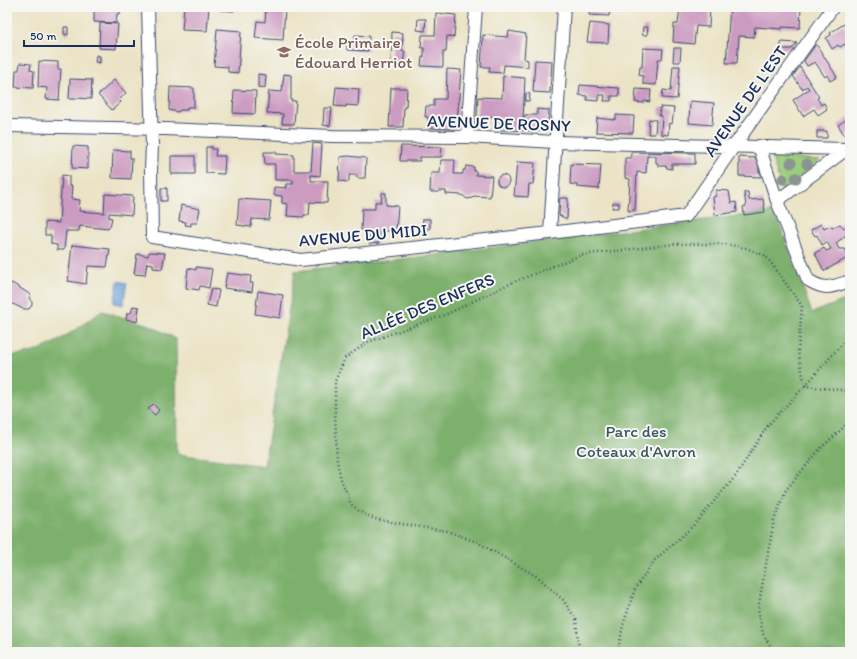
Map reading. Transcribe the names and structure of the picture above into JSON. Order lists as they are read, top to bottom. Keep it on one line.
{"streets":{"street":["AVENUE DE L'EST","AVENUE DE ROSNY","AVENUE DU MIDI"],"path":["ALLÉE DES ENFERS"]},"crossings":[["AVENUE DE L'EST","AVENUE DE ROSNY"],["AVENUE DE L'EST","AVENUE DU MIDI"],["AVENUE DE ROSNY","AVENUE DU MIDI"]],"parks":["Parc des Coteaux d'Avron"],"places":{"school or university":["École Primaire Édouard Herriot"]},"scale_bar":"50 m"}
